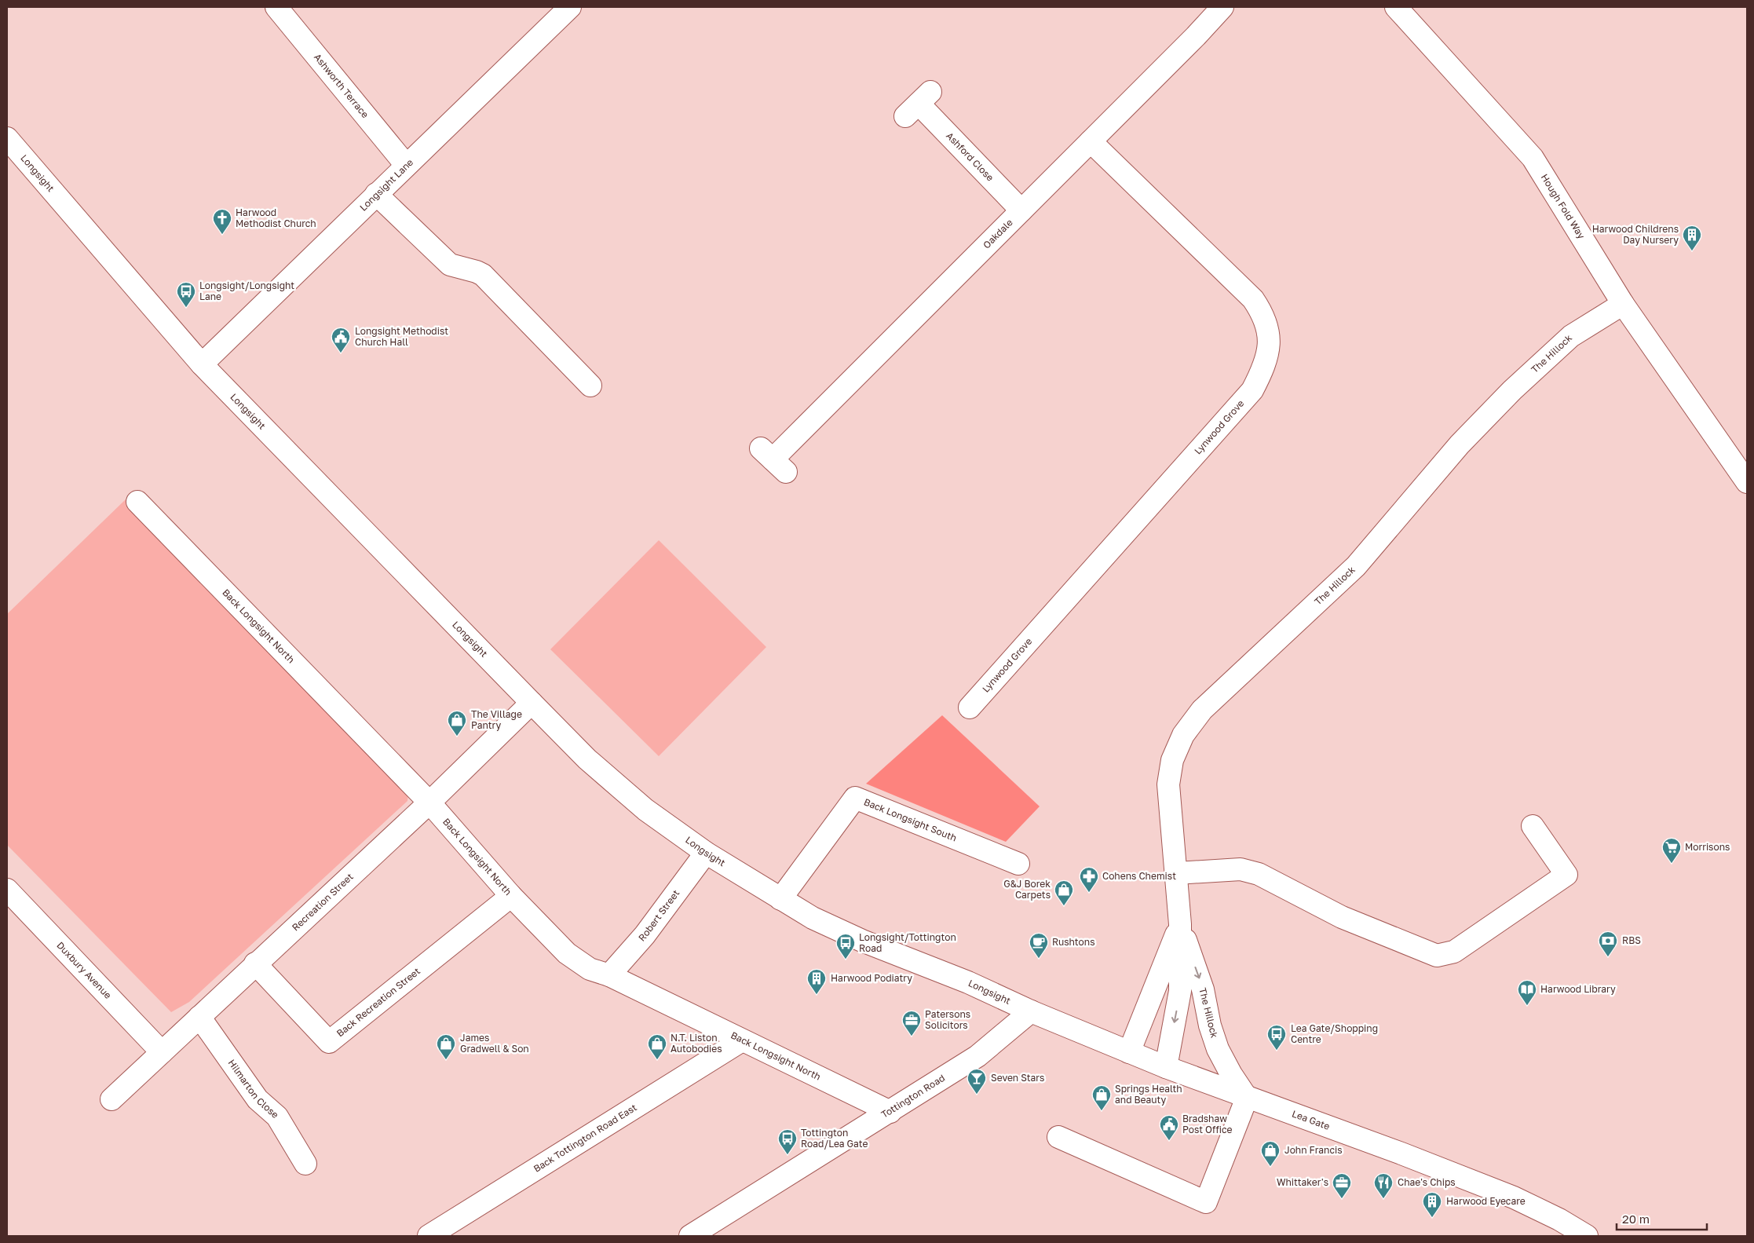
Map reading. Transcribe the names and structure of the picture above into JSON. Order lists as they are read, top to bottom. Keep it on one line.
{"streets":{"street":["Ashworth Terrace","Ashford Close","Longsight","Longsight Lane","Hough Fold Way","Oakdale","The Hillock","Lynwood Grove","Back Longsight North","Back Longsight South","Recreation Street","Robert Street","Duxbury Avenue","Back Recreation Street","Hilmarton Close","Tottington Road","Lea Gate","Back Tottington Road East"]},"crossings":[["Ashworth Terrace","Longsight Lane"],["Ashford Close","Oakdale"],["Longsight","Longsight Lane"],["Longsight","Back Longsight South"],["Longsight","Recreation Street"],["Longsight","Robert Street"],["Longsight","Tottington Road"],["Longsight","Lea Gate"],["Hough Fold Way","The Hillock"],["Oakdale","Lynwood Grove"],["The Hillock","Lea Gate"],["Back Longsight North","Recreation Street"],["Back Longsight North","Robert Street"],["Back Longsight North","Back Recreation Street"],["Back Longsight North","Tottington Road"],["Back Longsight North","Back Tottington Road East"],["Recreation Street","Duxbury Avenue"],["Recreation Street","Back Recreation Street"],["Recreation Street","Hilmarton Close"],["Tottington Road","Lea Gate"]],"places":{"church":["Harwood Methodist Church"],"building":["Harwood Childrens Day Nursery","Harwood Podiatry","Harwood Eyecare"],"bus stop":["Longsight/Longsight Lane","Longsight/Tottington Road","Lea Gate/Shopping Centre","Tottington Road/Lea Gate"],"public building":["Longsight Methodist Church Hall","Bradshaw Post Office"],"shop":["The Village Pantry","G&J Borek Carpets","James Gradwell & Son","N.T. Liston Autobodies","Springs Health and Beauty","John Francis"],"supermarket":["Morrisons"],"pharmacy":["Cohens Chemist"],"bank":["RBS"],"cafe":["Rushtons"],"library":["Harwood Library"],"office":["Patersons Solicitors","Whittaker's"],"bar":["Seven Stars"],"restaurant":["Chae's Chips"]},"scale_bar":"20 m"}
